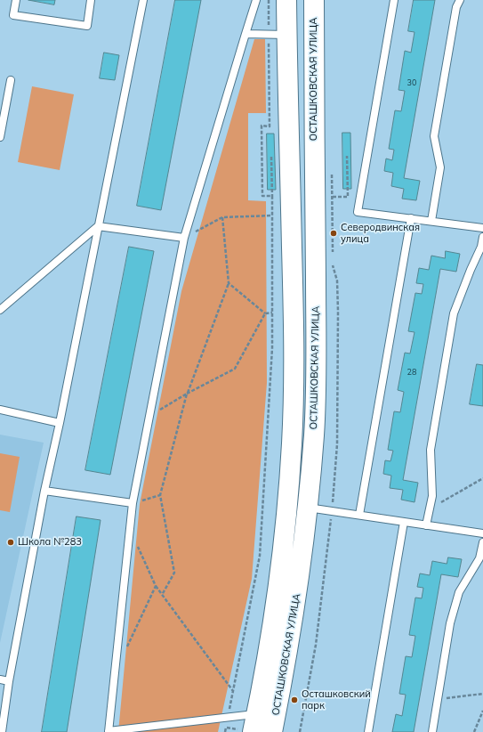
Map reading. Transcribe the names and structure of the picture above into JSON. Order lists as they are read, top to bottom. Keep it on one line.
{"streets":{"main road":["ОСТАШКОВСКАЯ УЛИЦА"]},"places":["Северодвинская улица","Школа №283","Осташковский парк"],"house_numbers":["30","28"]}
